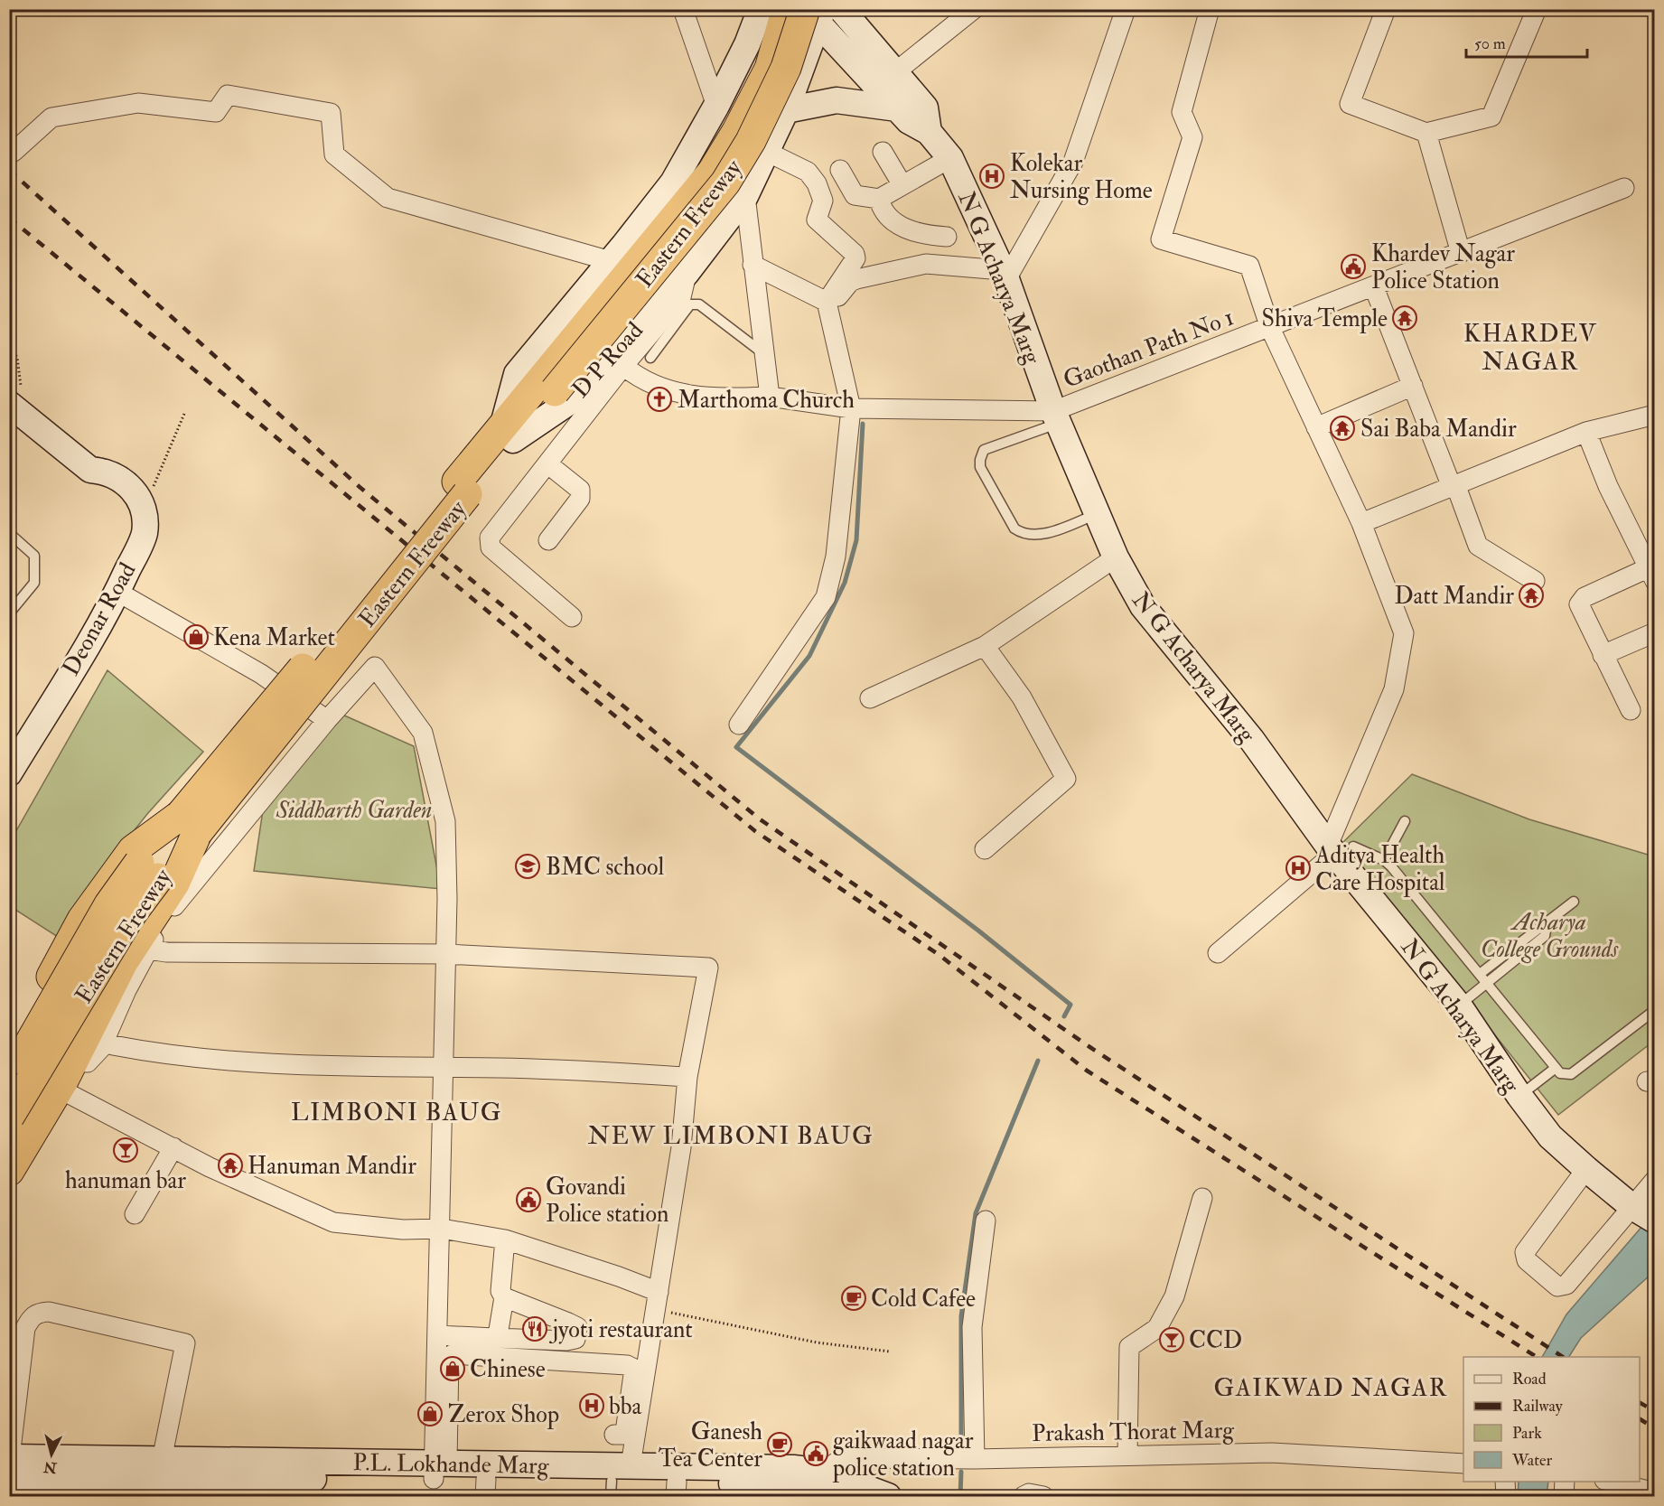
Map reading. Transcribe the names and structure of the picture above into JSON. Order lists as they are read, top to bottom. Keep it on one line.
{"streets":{"highway":["Eastern Freeway"],"main road":["N G Acharya Marg","D P Road","Deonar Road","P.L. Lokhande Marg"],"street":["Gaothan Path No 1","Prakash Thorat Marg"]},"crossings":[["Eastern Freeway","D P Road"],["N G Acharya Marg","Gaothan Path No 1"],["Prakash Thorat Marg","P.L. Lokhande Marg"]],"districts":["KHARDEV NAGAR","LIMBONI BAUG","NEW LIMBONI BAUG","GAIKWAD NAGAR"],"parks":["Siddharth Garden","Acharya College Grounds"],"places":{"hospital":["Kolekar Nursing Home","Aditya Health Care Hospital","bba"],"public building":["Khardev Nagar Police Station","Govandi Police station","gaikwaad nagar police station"],"temple":["Shiva Temple","Sai Baba Mandir","Datt Mandir","Hanuman Mandir"],"church":["Marthoma Church"],"shop":["Kena Market","Chinese","Zerox Shop"],"school or university":["BMC school"],"bar":["hanuman bar","CCD"],"cafe":["Cold Cafee","Ganesh Tea Center"],"restaurant":["jyoti restaurant"]},"legend":["Road","Railway","Park","Water"],"scale_bar":"50 m","north":"bottom"}
